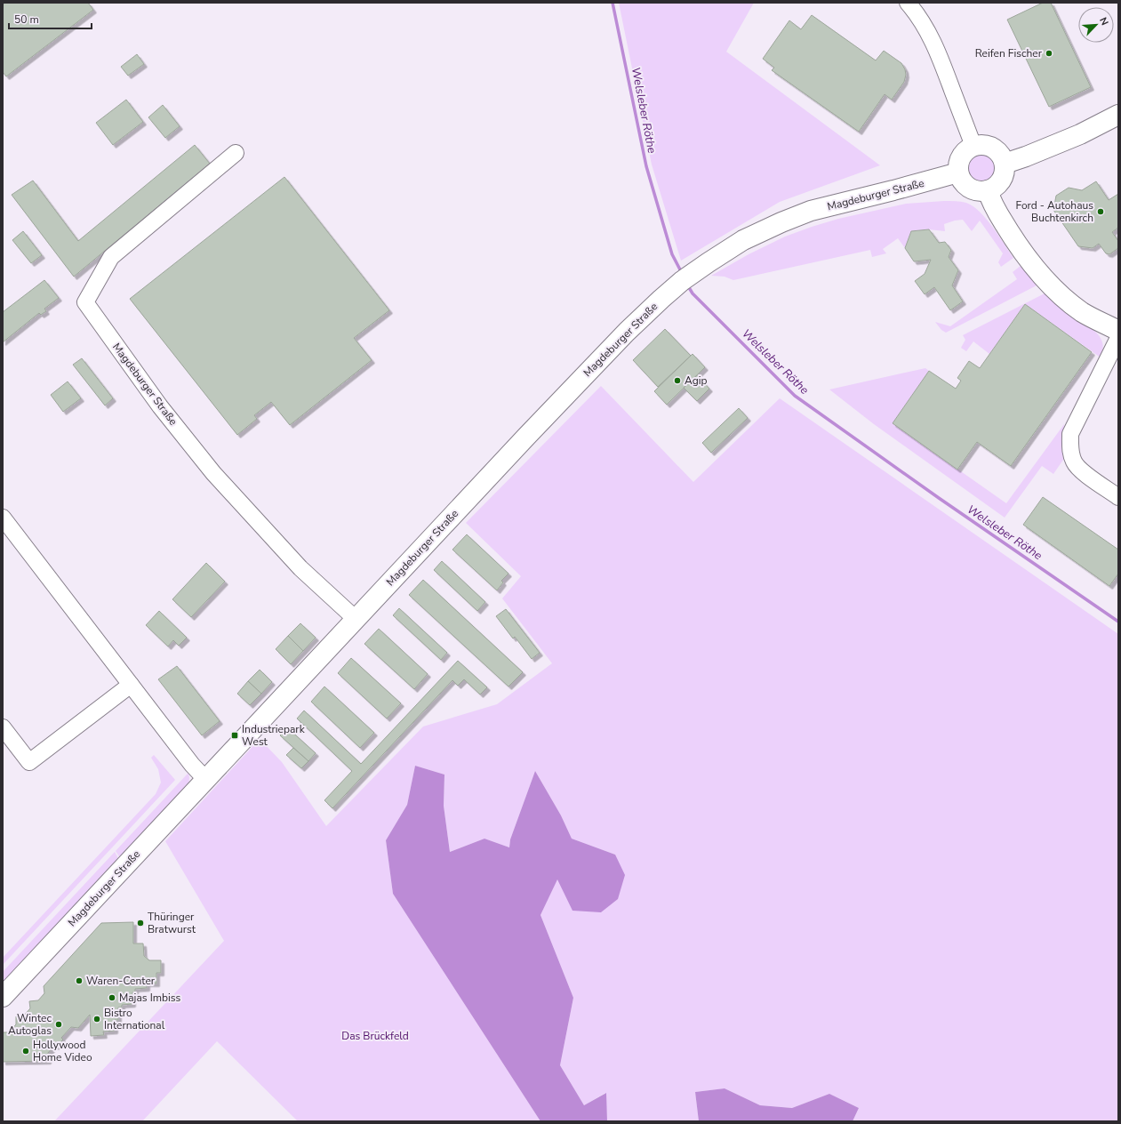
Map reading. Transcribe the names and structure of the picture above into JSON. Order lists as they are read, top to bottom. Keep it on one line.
{"streets":{"main road":["Magdeburger Straße"]},"water":["Welsleber Röthe"],"parks":["Das Brückfeld"],"places":{"other":["Reifen Fischer","Ford - Autohaus Buchtenkirch","Agip","Thüringer Bratwurst","Waren-Center","Majas Imbiss","Bistro International","Wintec Autoglas","Hollywood Home Video"],"transit":["Industriepark West"]},"scale_bar":"50 m","north":"top right"}
